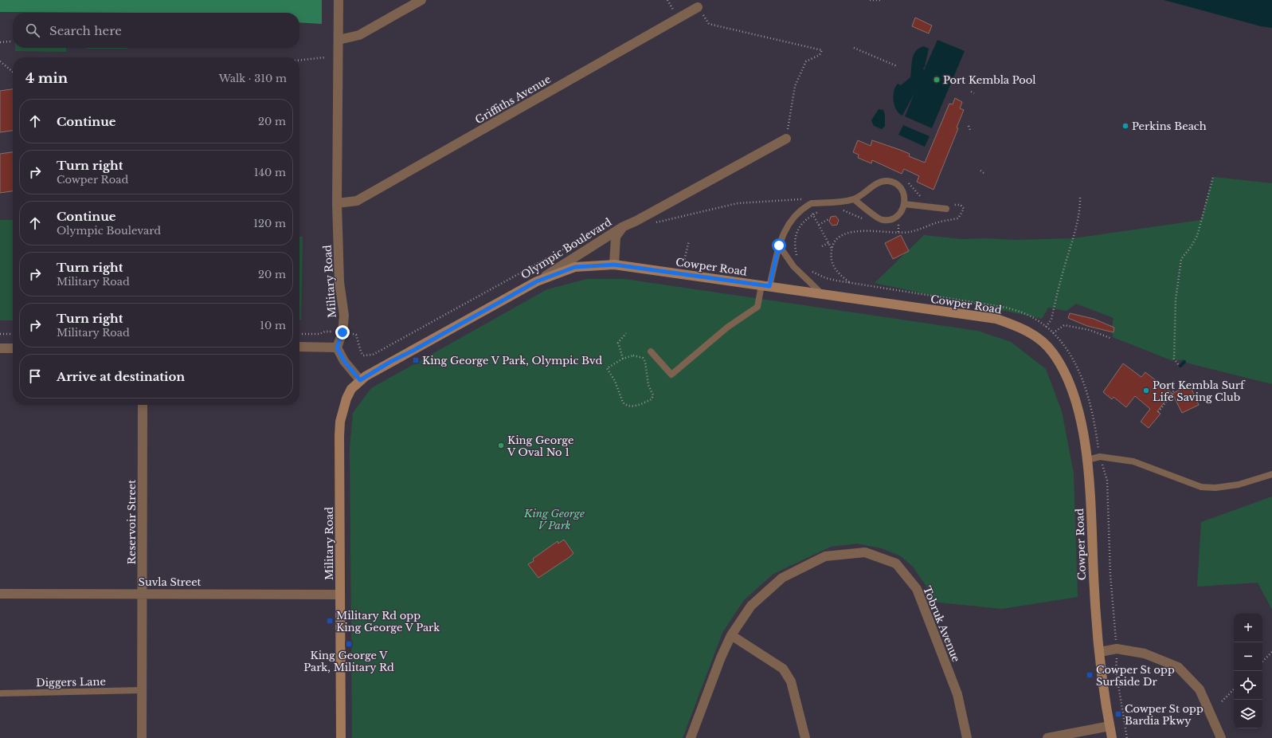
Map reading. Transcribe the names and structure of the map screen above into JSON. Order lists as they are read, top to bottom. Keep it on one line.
{"streets":{"main road":["Olympic Boulevard","Cowper Road","Military Road"],"street":["Griffiths Avenue","Reservoir Street","Suvla Street","Tobruk Avenue"],"lane":["Diggers Lane"]},"crossings":[["Griffiths Avenue","Military Road"],["Olympic Boulevard","Cowper Road"],["Olympic Boulevard","Military Road"],["Military Road","Suvla Street"],["Reservoir Street","Suvla Street"],["Reservoir Street","Diggers Lane"]],"parks":["King George V Park"],"places":{"other":["Port Kembla Pool","Perkins Beach","Port Kembla Surf Life Saving Club","King George V Oval No 1"],"transit":["King George V Park, Olympic Bvd","Military Rd opp King George V Park","King George V Park, Military Rd","Cowper St opp Surfside Dr","Cowper St opp Bardia Pkwy"]},"page":{"search":"Search here","heading":["4 min","Walk · 310 m"],"list":[["Continue","20 m"],["Turn right","Cowper Road","140 m"],["Continue","Olympic Boulevard","120 m"],["Turn right","Military Road","20 m"],["Turn right","Military Road","10 m"],"Arrive at destination"],"map_buttons":["+","−"]}}
